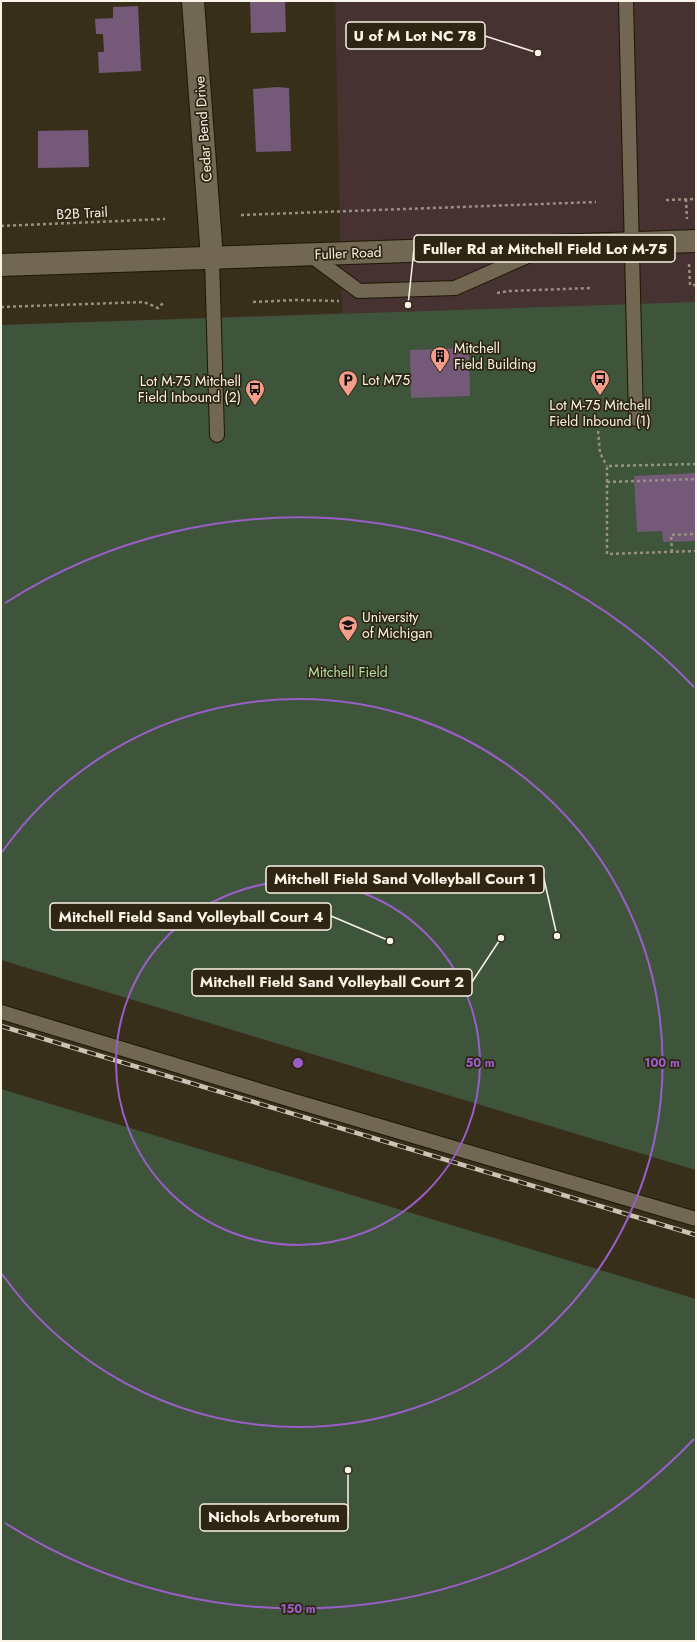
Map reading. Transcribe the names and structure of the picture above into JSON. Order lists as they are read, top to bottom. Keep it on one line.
{"streets":{"main road":["Cedar Bend Drive","Fuller Road"],"path":["B2B Trail"]},"crossings":[["Cedar Bend Drive","Fuller Road"]],"parks":["Mitchell Field"],"places":{"other":["U of M Lot NC 78","Fuller Rd at Mitchell Field Lot M-75","Mitchell Field Sand Volleyball Court 1","Mitchell Field Sand Volleyball Court 2","Mitchell Field Sand Volleyball Court 4","Nichols Arboretum"],"building":["Mitchell Field Building"],"bus stop":["Lot M-75 Mitchell Field Inbound (1)","Lot M-75 Mitchell Field Inbound (2)"],"parking":["Lot M75"],"school or university":["University of Michigan"]},"rings":["50 m","100 m","150 m"]}
